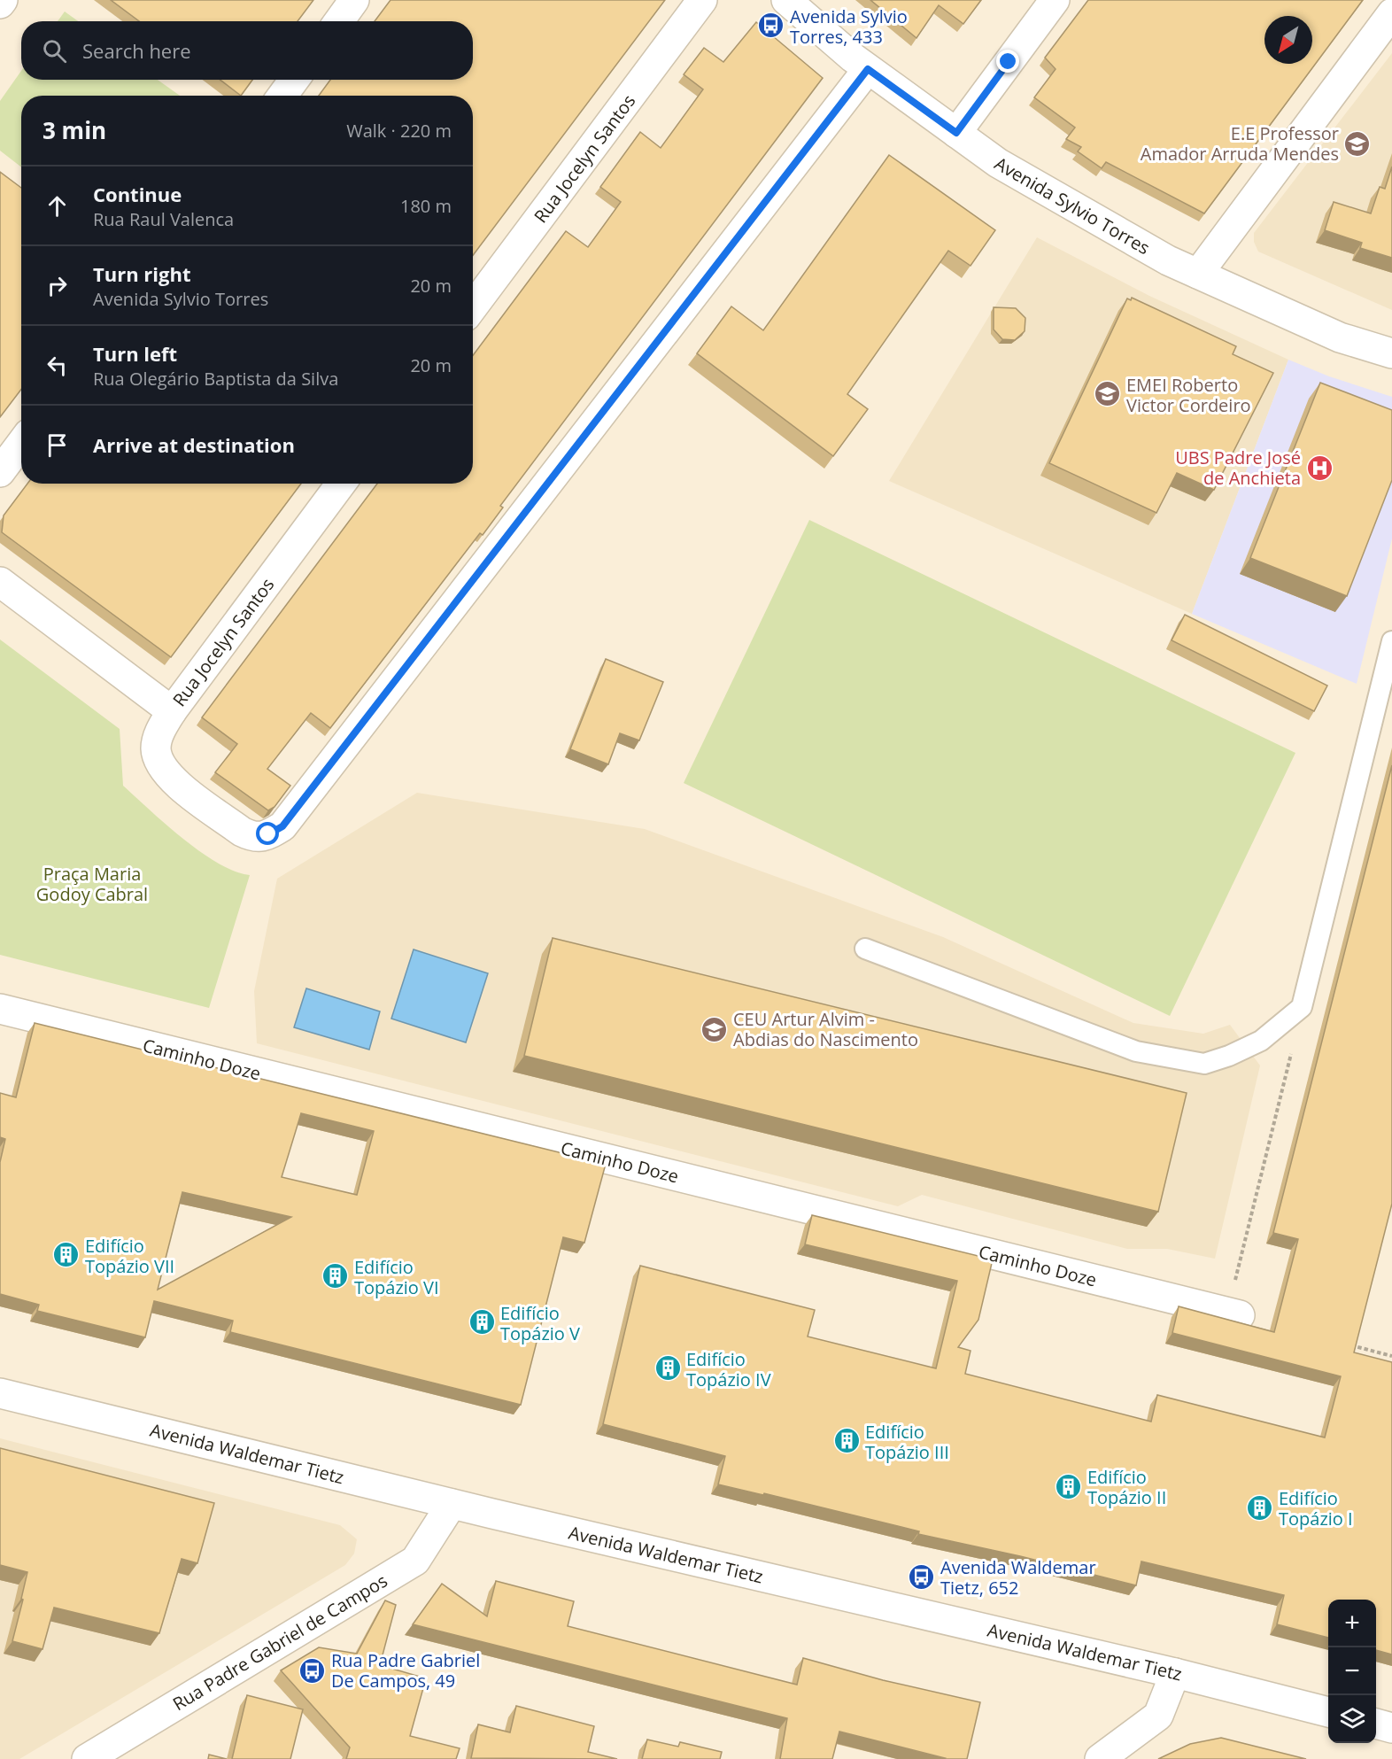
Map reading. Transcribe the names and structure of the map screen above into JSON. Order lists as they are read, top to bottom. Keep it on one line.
{"streets":{"street":["Rua Jocelyn Santos","Avenida Sylvio Torres","Caminho Doze","Avenida Waldemar Tietz","Rua Padre Gabriel de Campos"]},"crossings":[["Avenida Waldemar Tietz","Rua Padre Gabriel de Campos"]],"parks":["Praça Maria Godoy Cabral"],"places":{"bus stop":["Avenida Sylvio Torres, 433","Avenida Waldemar Tietz, 652","Rua Padre Gabriel De Campos, 49"],"school or university":["E.E Professor Amador Arruda Mendes","EMEI Roberto Victor Cordeiro","CEU Artur Alvim - Abdias do Nascimento"],"hospital":["UBS Padre José de Anchieta"],"building":["Edifício Topázio VII","Edifício Topázio VI","Edifício Topázio V","Edifício Topázio IV","Edifício Topázio III","Edifício Topázio II","Edifício Topázio I"]},"north":"bottom left","page":{"search":"Search here","heading":["3 min","Walk · 220 m"],"list":[["Continue","Rua Raul Valenca","180 m"],["Turn right","Avenida Sylvio Torres","20 m"],["Turn left","Rua Olegário Baptista da Silva","20 m"],"Arrive at destination"],"map_buttons":["+","−"]}}
